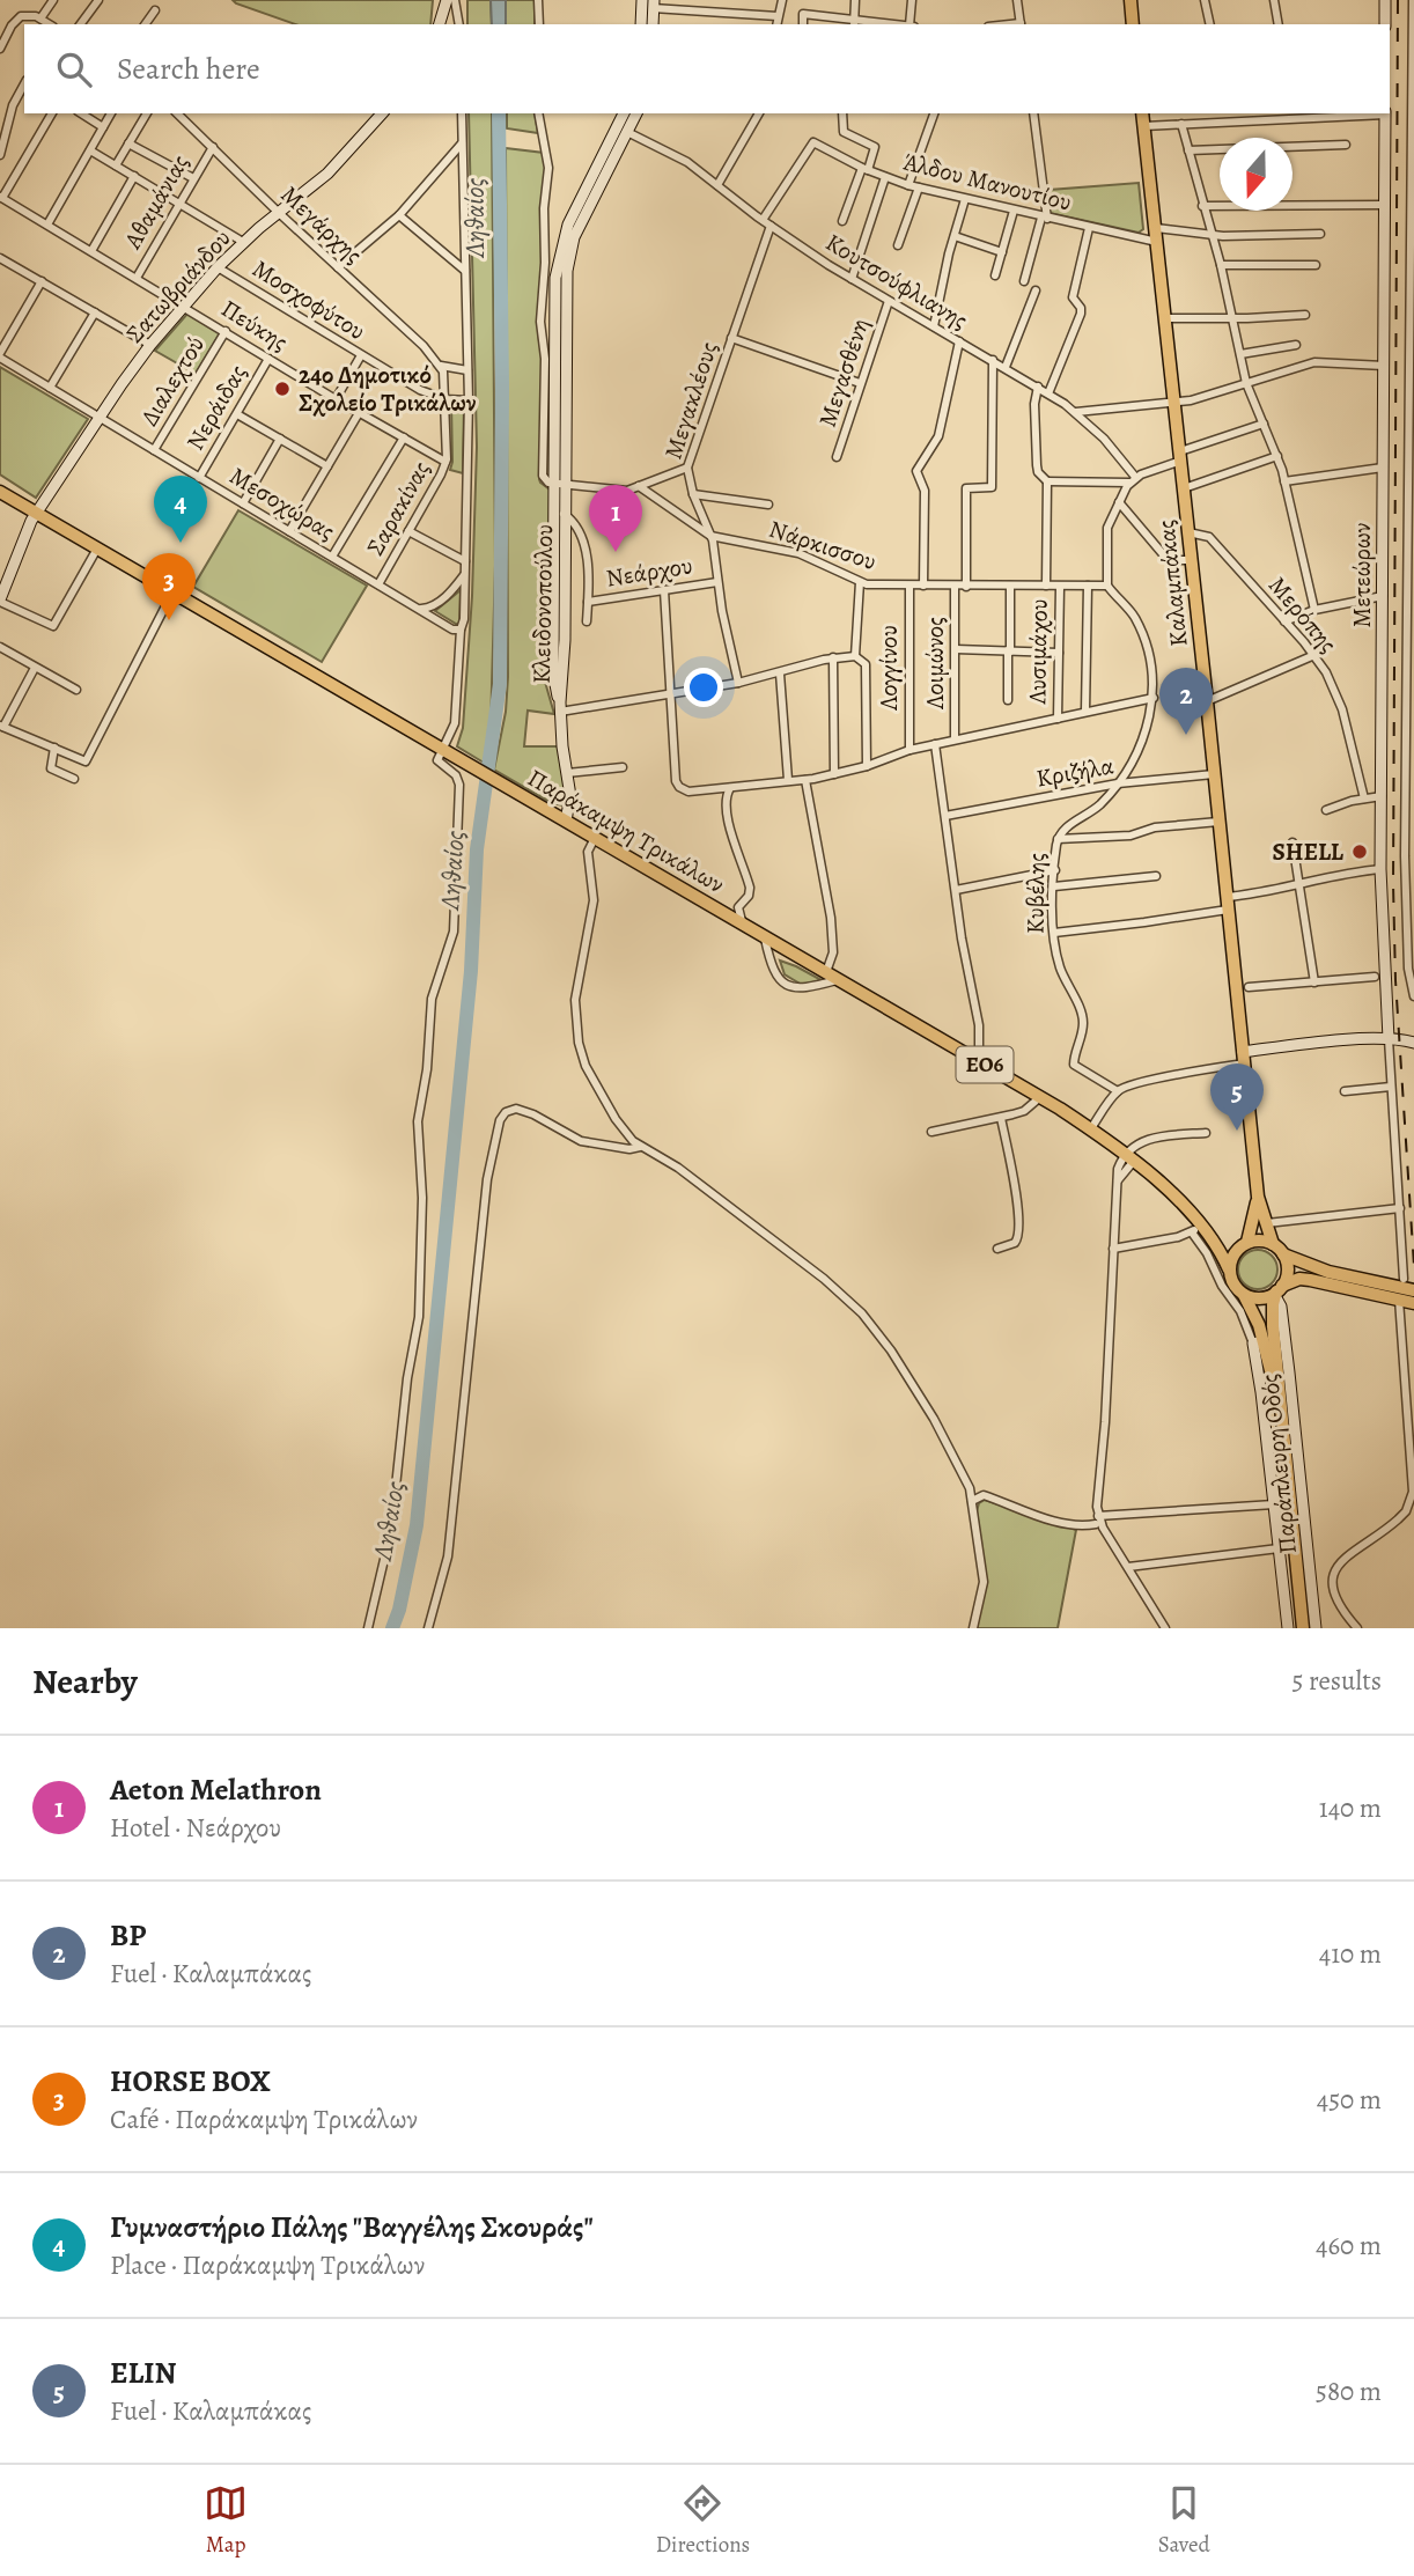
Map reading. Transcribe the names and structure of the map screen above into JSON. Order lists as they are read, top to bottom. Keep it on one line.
{"streets":{"main road":["Καλαμπάκας","Παράκαμψη Τρικάλων","ΕΟ6"],"street":["Άλδου Μανουτίου","Αθαμάνιας","Μεγάρχης","Κουτσούφλιανης","Σατωβριάνδου","Μοσχοφύτου","Πεύκης","Μεγασθένη","Διαλεχτού","Μεγακλέους","Νεράιδας","Μεσοχώρας","Σαρακίνας","Νάρκισσου","Νεάρχου","Μετεώρων","Κλειδονοπούλου","Μερόπης","Λυσιμάχου","Λοιμώνος","Λογγίνου","Κριζήλα","Κυβέλης","Παράπλευρη Οδός"]},"crossings":[["Άλδου Μανουτίου","Κουτσούφλιανης"],["Άλδου Μανουτίου","Καλαμπάκας"],["Αθαμάνιας","Μεγάρχης"],["Αθαμάνιας","Πεύκης"],["Μεγάρχης","Σατωβριάνδου"],["Κουτσούφλιανης","Μεγασθένη"],["Κουτσούφλιανης","Μεγακλέους"],["Κουτσούφλιανης","Κλειδονοπούλου"],["Σατωβριάνδου","Μοσχοφύτου"],["Σατωβριάνδου","Πεύκης"],["Σατωβριάνδου","Μεσοχώρας"],["Σατωβριάνδου","Παράκαμψη Τρικάλων"],["Μοσχοφύτου","Σαρακίνας"],["Πεύκης","Διαλεχτού"],["Πεύκης","Νεράιδας"],["Πεύκης","Σαρακίνας"],["Διαλεχτού","Μεσοχώρας"],["Μεγακλέους","Νάρκισσου"],["Μεγακλέους","Νεάρχου"],["Νεράιδας","Μεσοχώρας"],["Μεσοχώρας","Σαρακίνας"],["Νάρκισσου","Λυσιμάχου"],["Νάρκισσου","Λοιμώνος"],["Νάρκισσου","Λογγίνου"],["Νάρκισσου","Κυβέλης"],["Καλαμπάκας","Μερόπης"],["Καλαμπάκας","Κριζήλα"],["Καλαμπάκας","Παράκαμψη Τρικάλων"],["Καλαμπάκας","ΕΟ6"],["Καλαμπάκας","Παράπλευρη Οδός"],["Κλειδονοπούλου","Παράκαμψη Τρικάλων"],["Κριζήλα","Κυβέλης"],["Παράκαμψη Τρικάλων","ΕΟ6"],["Παράκαμψη Τρικάλων","Παράπλευρη Οδός"],["ΕΟ6","Παράπλευρη Οδός"]],"water":["Ληθαίος"],"places":["24ο Δημοτικό Σχολείο Τρικάλων","SHELL"],"north":"bottom","page":{"search":"Search here","pins":["4","1","3","2","5"],"heading":["Nearby","5 results"],"list":[{"mark":"1","name":"Aeton Melathron","note":"Hotel · Νεάρχου","value":"140 m"},{"mark":"2","name":"BP","note":"Fuel · Καλαμπάκας","value":"410 m"},{"mark":"3","name":"HORSE BOX","note":"Café · Παράκαμψη Τρικάλων","value":"450 m"},{"mark":"4","name":"Γυμναστήριο Πάλης \"Βαγγέλης Σκουράς\"","note":"Place · Παράκαμψη Τρικάλων","value":"460 m"},{"mark":"5","name":"ELIN","note":"Fuel · Καλαμπάκας","value":"580 m"}],"nav":["Map","Directions","Saved"]}}
